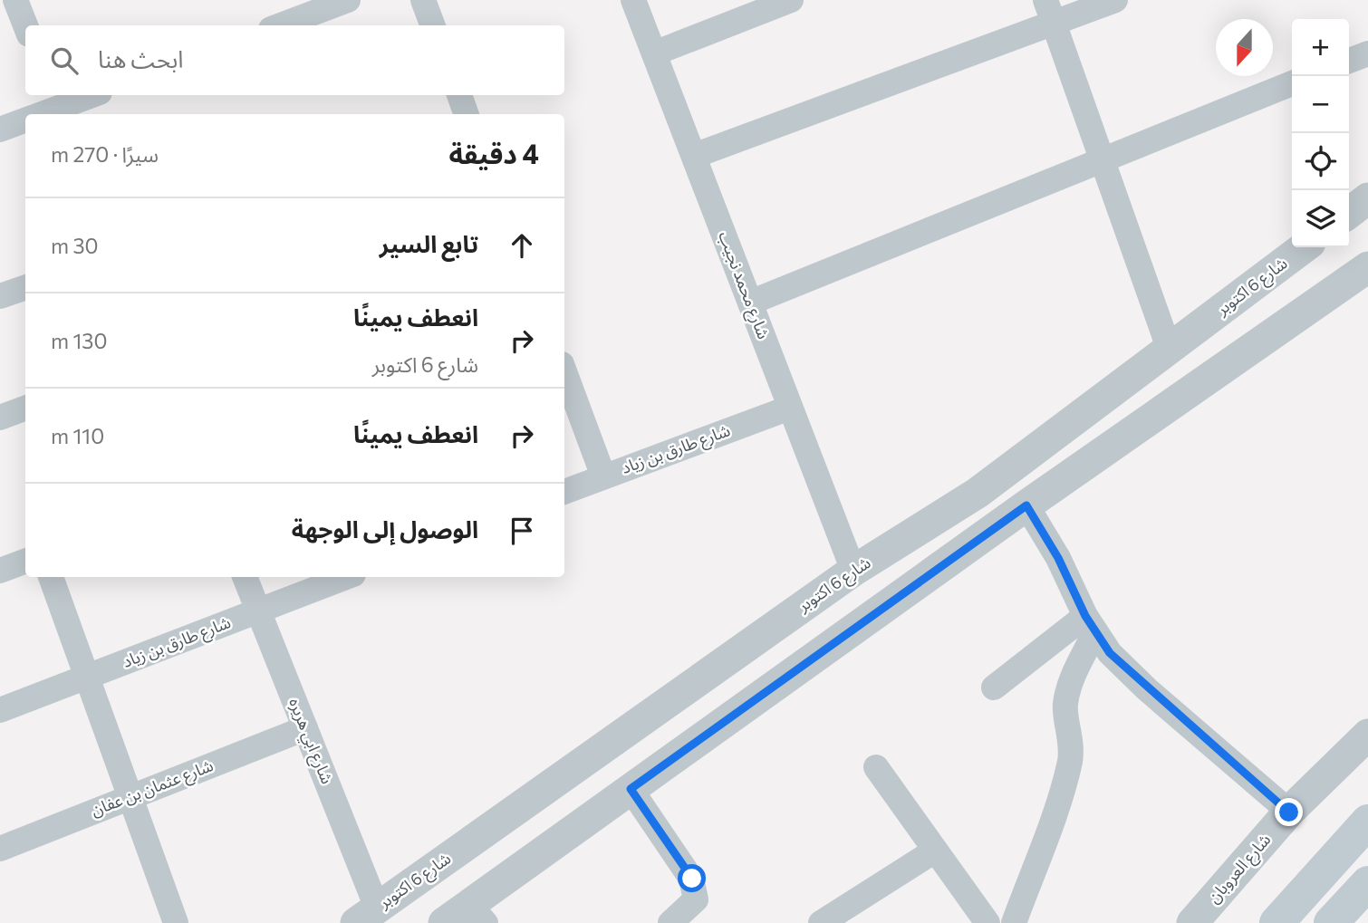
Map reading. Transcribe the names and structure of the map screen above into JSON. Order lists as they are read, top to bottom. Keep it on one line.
{"streets":{"street":["شارع محمد نجيب","شارع 6 اكتوبر","شارع طارق بن زياد","شارع ابي هريره","شارع عثمان بن عفان","شارع العروبان"]},"crossings":[["شارع محمد نجيب","شارع 6 اكتوبر"],["شارع محمد نجيب","شارع طارق بن زياد"],["شارع 6 اكتوبر","شارع ابي هريره"],["شارع طارق بن زياد","شارع ابي هريره"],["شارع ابي هريره","شارع عثمان بن عفان"]],"north":"bottom","page":{"map_buttons":["+","−"],"search":"ابحث هنا","heading":["4 دقيقة","سيرًا · 270 m"],"list":[["تابع السير","30 m"],["انعطف يمينًا","شارع 6 اكتوبر","130 m"],["انعطف يمينًا","110 m"],"الوصول إلى الوجهة"]}}
